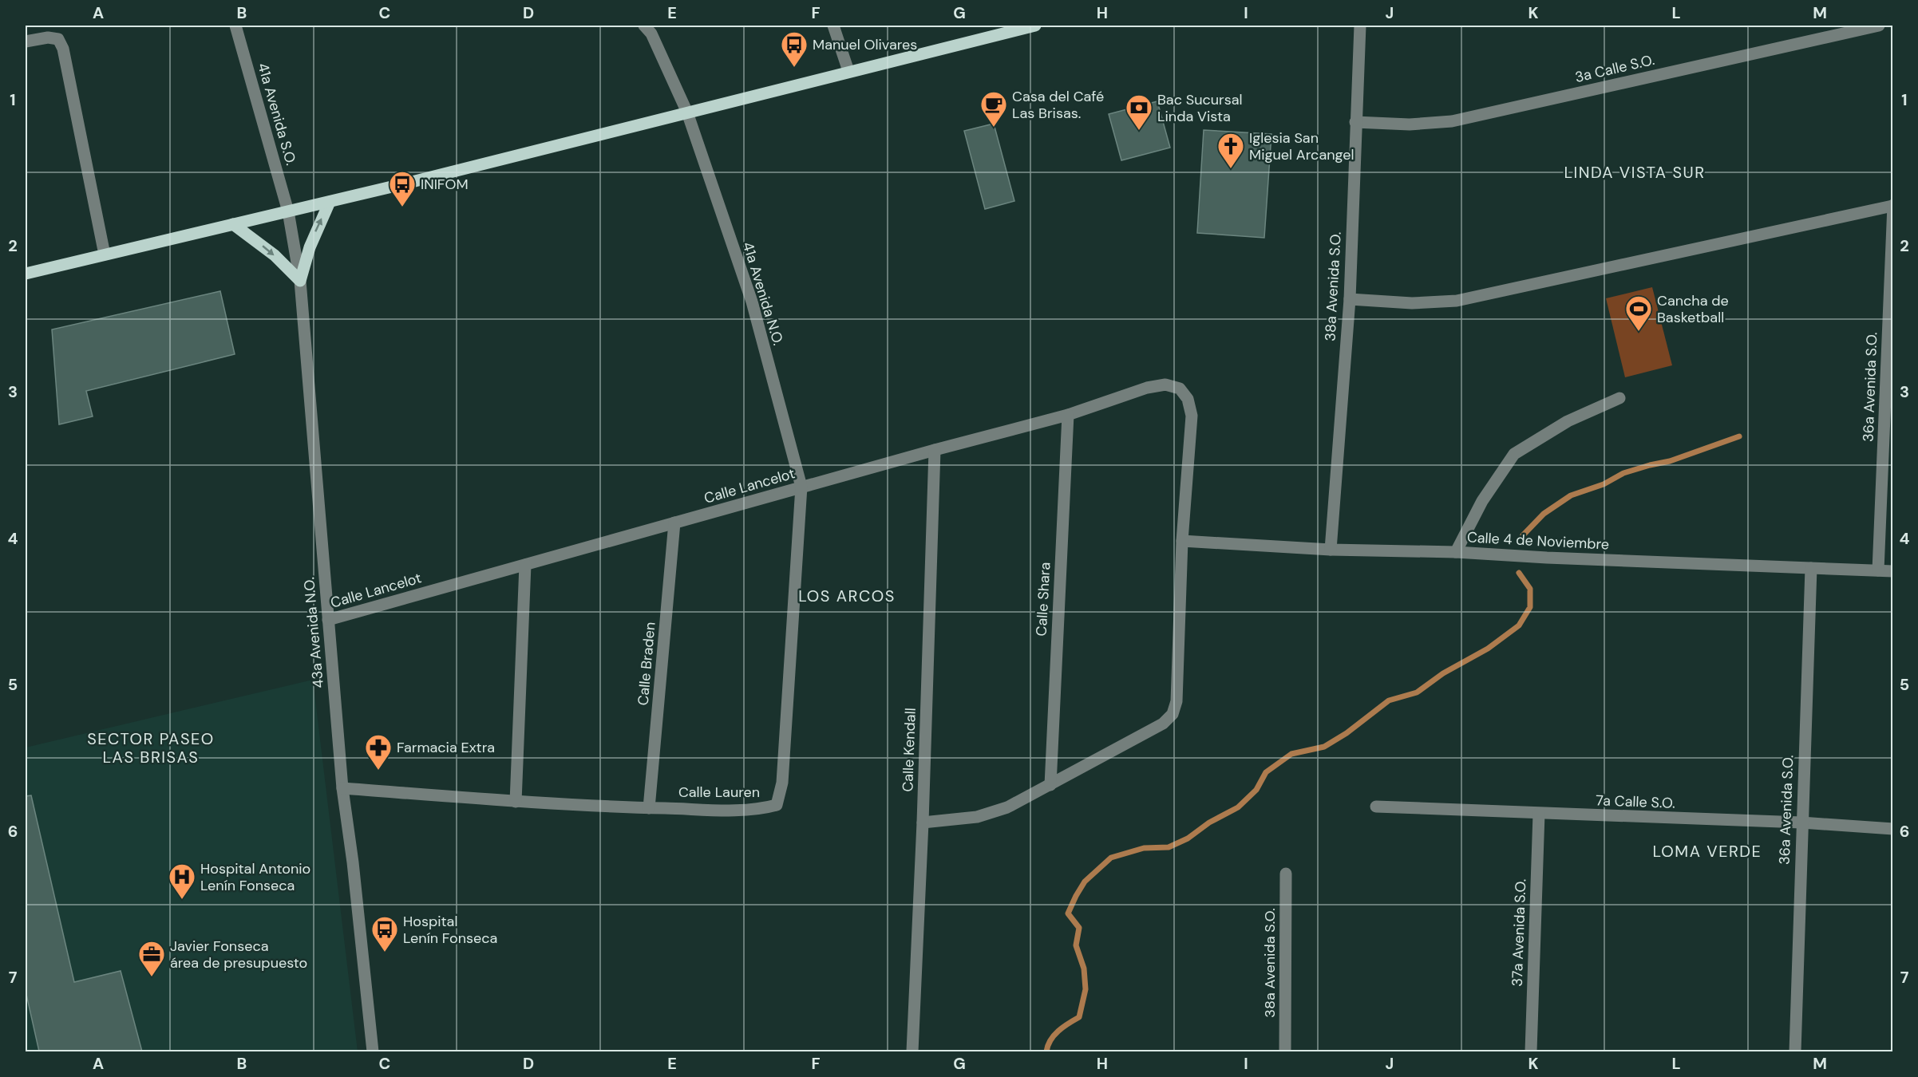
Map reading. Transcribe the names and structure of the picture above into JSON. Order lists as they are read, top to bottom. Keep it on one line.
{"streets":{"street":["3a Calle S.O.","41a Avenida S.O.","38a Avenida S.O.","41a Avenida N.O.","36a Avenida S.O.","Calle Lancelot","Calle 4 de Noviembre","Calle Shara","43a Avenida N.O.","Calle Braden","Calle Kendall","Calle Lauren","7a Calle S.O.","37a Avenida S.O."]},"crossings":[["3a Calle S.O.","38a Avenida S.O."],["41a Avenida S.O.","43a Avenida N.O."],["38a Avenida S.O.","Calle 4 de Noviembre"],["41a Avenida N.O.","Calle Lancelot"],["41a Avenida N.O.","Calle Lauren"],["36a Avenida S.O.","Calle 4 de Noviembre"],["36a Avenida S.O.","7a Calle S.O."],["Calle Lancelot","Calle 4 de Noviembre"],["Calle Lancelot","Calle Shara"],["Calle Lancelot","43a Avenida N.O."],["Calle Lancelot","Calle Braden"],["Calle Lancelot","Calle Kendall"],["Calle Lancelot","Calle Lauren"],["43a Avenida N.O.","Calle Lauren"],["Calle Braden","Calle Lauren"],["7a Calle S.O.","37a Avenida S.O."]],"districts":["LINDA VISTA SUR","LOS ARCOS","SECTOR PASEO LAS BRISAS","LOMA VERDE"],"places":{"bus stop":["Manuel Olivares","INIFOM","Hospital Lenín Fonseca"],"cafe":["Casa del Café Las Brisas."],"bank":["Bac Sucursal Linda Vista"],"church":["Iglesia San Miguel Arcangel"],"sports":["Cancha de Basketball"],"pharmacy":["Farmacia Extra"],"hospital":["Hospital Antonio Lenín Fonseca"],"office":["Javier Fonseca área de presupuesto"]},"grid":{"columns":["A","B","C","D","E","F","G","H","I","J","K","L","M"],"rows":["1","2","3","4","5","6","7"]}}
